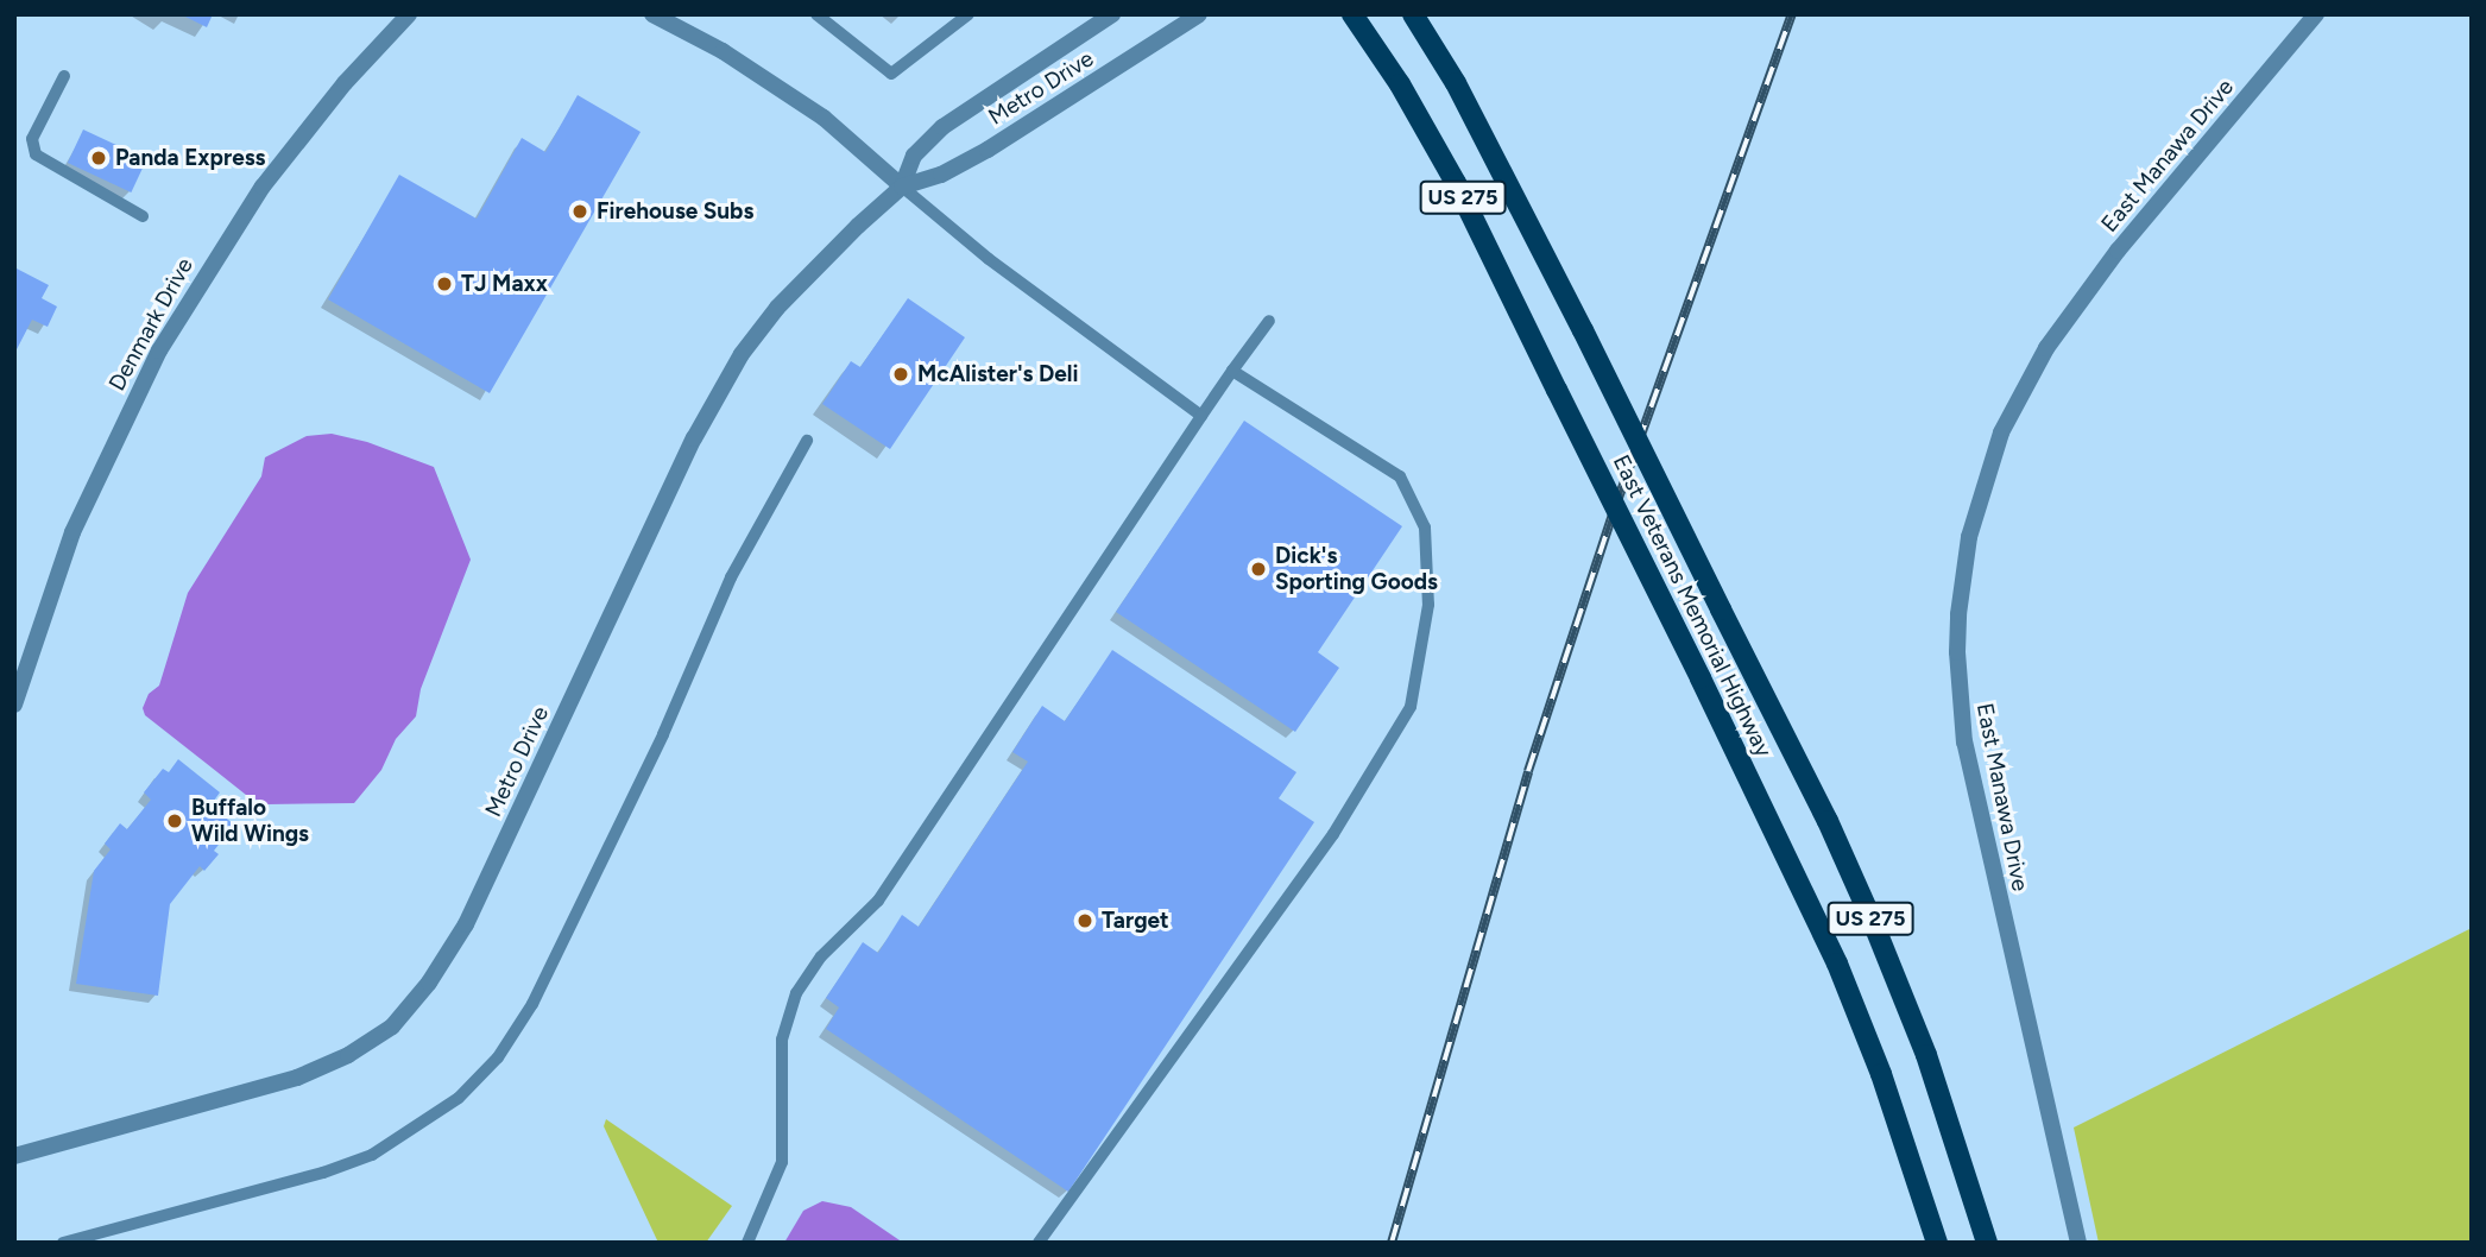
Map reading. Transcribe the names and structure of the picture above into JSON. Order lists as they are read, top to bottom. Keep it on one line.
{"streets":{"main road":["US 275","East Veterans Memorial Highway"],"street":["Metro Drive","East Manawa Drive","Denmark Drive"]},"places":["Panda Express","Firehouse Subs","TJ Maxx","McAlister's Deli","Dick's Sporting Goods","Buffalo Wild Wings","Target"]}
